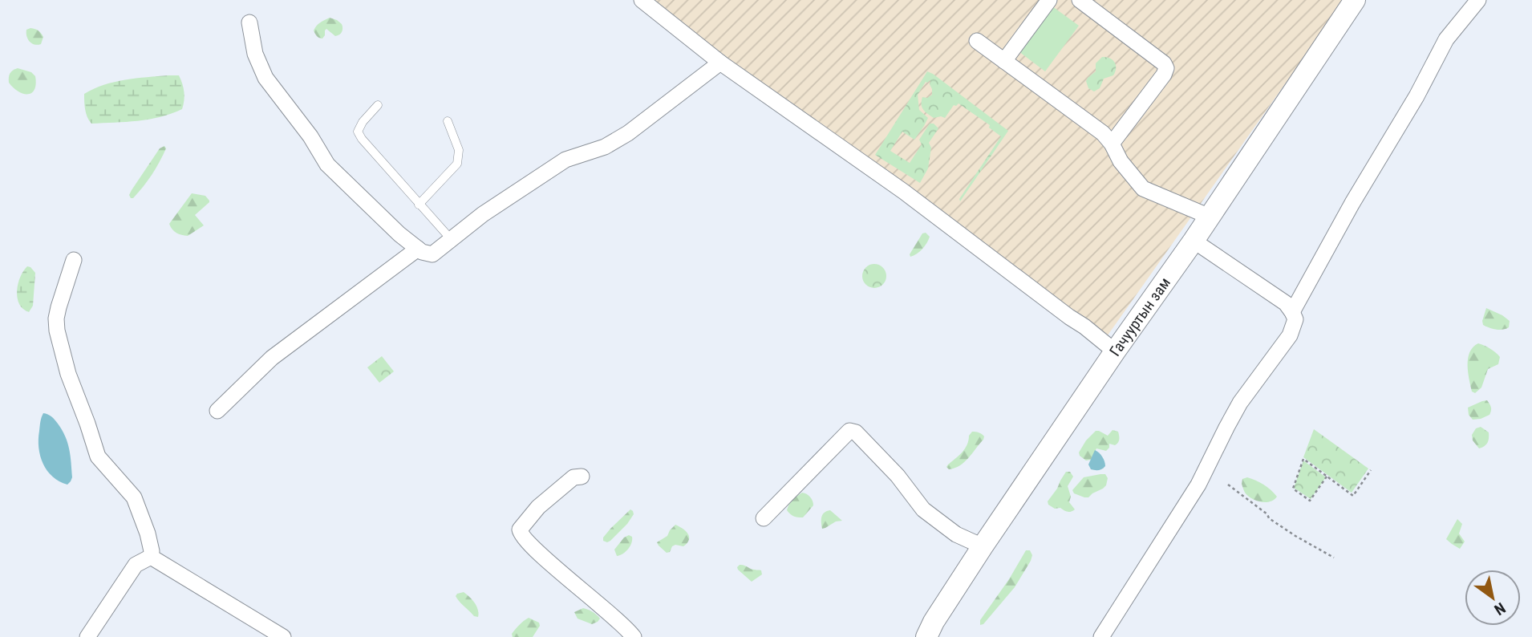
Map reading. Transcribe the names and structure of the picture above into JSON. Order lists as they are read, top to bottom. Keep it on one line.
{"streets":{"main road":["Гачууртын зам"]},"north":"bottom right"}
